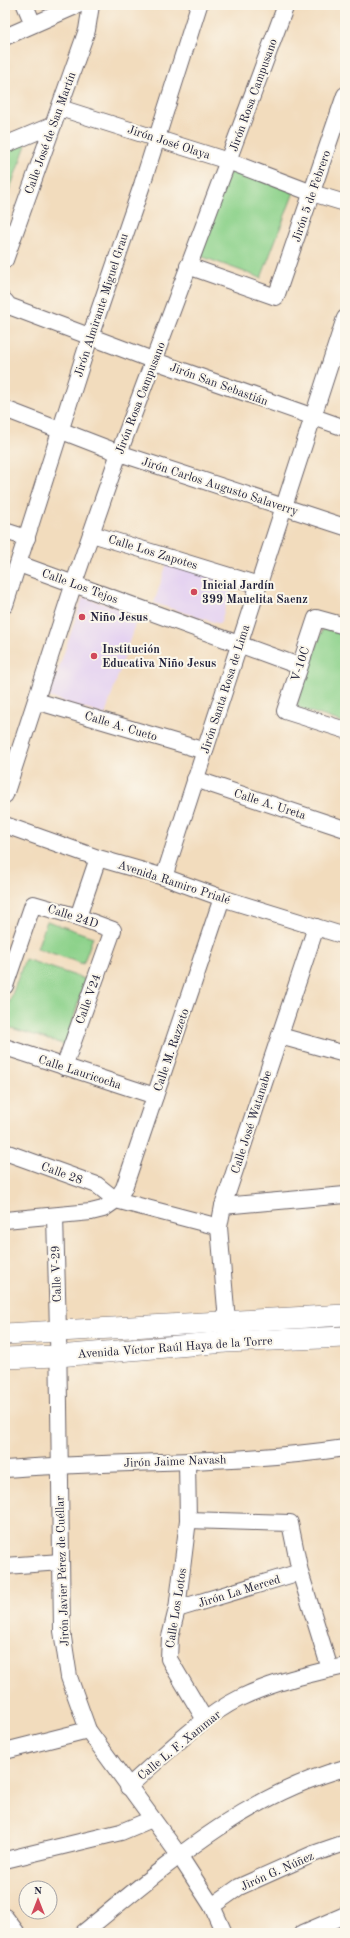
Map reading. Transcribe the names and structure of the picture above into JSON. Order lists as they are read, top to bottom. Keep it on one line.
{"streets":{"main road":["Avenida Víctor Raúl Haya de la Torre"],"street":["Jirón Rosa Campusano","Calle José de San Martín","Jirón José Olaya","Jirón 5 de Febrero","Jirón Almirante Miguel Grau","Jirón San Sebastián","Jirón Carlos Augusto Salaverry","Calle Los Zapotes","Calle Los Tejos","V-10C","Jirón Santa Rosa de Lima","Calle A. Cueto","Calle A. Ureta","Avenida Ramiro Prialé","Calle 24D","Calle V24","Calle M. Razzeto","Calle Lauricocha","Calle José Watanabe","Calle 28","Calle V-29","Jirón Jaime Navash","Jirón Javier Pérez de Cuéllar","Jirón La Merced","Calle Los Lotos","Calle L. F. Xammar","Jirón G. Núñez"]},"crossings":[["Jirón Rosa Campusano","Jirón José Olaya"],["Jirón Rosa Campusano","Jirón 5 de Febrero"],["Jirón Rosa Campusano","Jirón San Sebastián"],["Jirón Rosa Campusano","Jirón Carlos Augusto Salaverry"],["Jirón Rosa Campusano","Calle Los Zapotes"],["Jirón Rosa Campusano","Calle Los Tejos"],["Jirón Rosa Campusano","Calle A. Cueto"],["Calle José de San Martín","Jirón José Olaya"],["Jirón José Olaya","Jirón 5 de Febrero"],["Jirón José Olaya","Jirón Almirante Miguel Grau"],["Jirón Almirante Miguel Grau","Jirón San Sebastián"],["Jirón Almirante Miguel Grau","Jirón Carlos Augusto Salaverry"],["Jirón Almirante Miguel Grau","Calle Los Tejos"],["Jirón San Sebastián","Jirón Santa Rosa de Lima"],["Jirón Carlos Augusto Salaverry","Jirón Santa Rosa de Lima"],["Calle Los Zapotes","Jirón Santa Rosa de Lima"],["Calle Los Tejos","V-10C"],["Calle Los Tejos","Jirón Santa Rosa de Lima"],["Jirón Santa Rosa de Lima","Calle A. Cueto"],["Jirón Santa Rosa de Lima","Calle A. Ureta"],["Jirón Santa Rosa de Lima","Avenida Ramiro Prialé"],["Avenida Ramiro Prialé","Calle M. Razzeto"],["Avenida Ramiro Prialé","Calle José Watanabe"],["Calle 24D","Calle V24"],["Calle V24","Calle Lauricocha"],["Calle M. Razzeto","Calle Lauricocha"],["Calle M. Razzeto","Calle 28"],["Calle José Watanabe","Avenida Víctor Raúl Haya de la Torre"],["Calle V-29","Avenida Víctor Raúl Haya de la Torre"],["Calle V-29","Jirón Javier Pérez de Cuéllar"],["Avenida Víctor Raúl Haya de la Torre","Jirón Javier Pérez de Cuéllar"],["Jirón Jaime Navash","Jirón Javier Pérez de Cuéllar"],["Jirón Jaime Navash","Calle Los Lotos"],["Jirón Javier Pérez de Cuéllar","Calle L. F. Xammar"],["Jirón Javier Pérez de Cuéllar","Jirón G. Núñez"],["Jirón La Merced","Calle Los Lotos"],["Calle Los Lotos","Calle L. F. Xammar"]],"places":["Inicial Jardín 399 Mauelita Saenz","Niño Jesus","Institución Educativa Niño Jesus"],"north":"top"}
